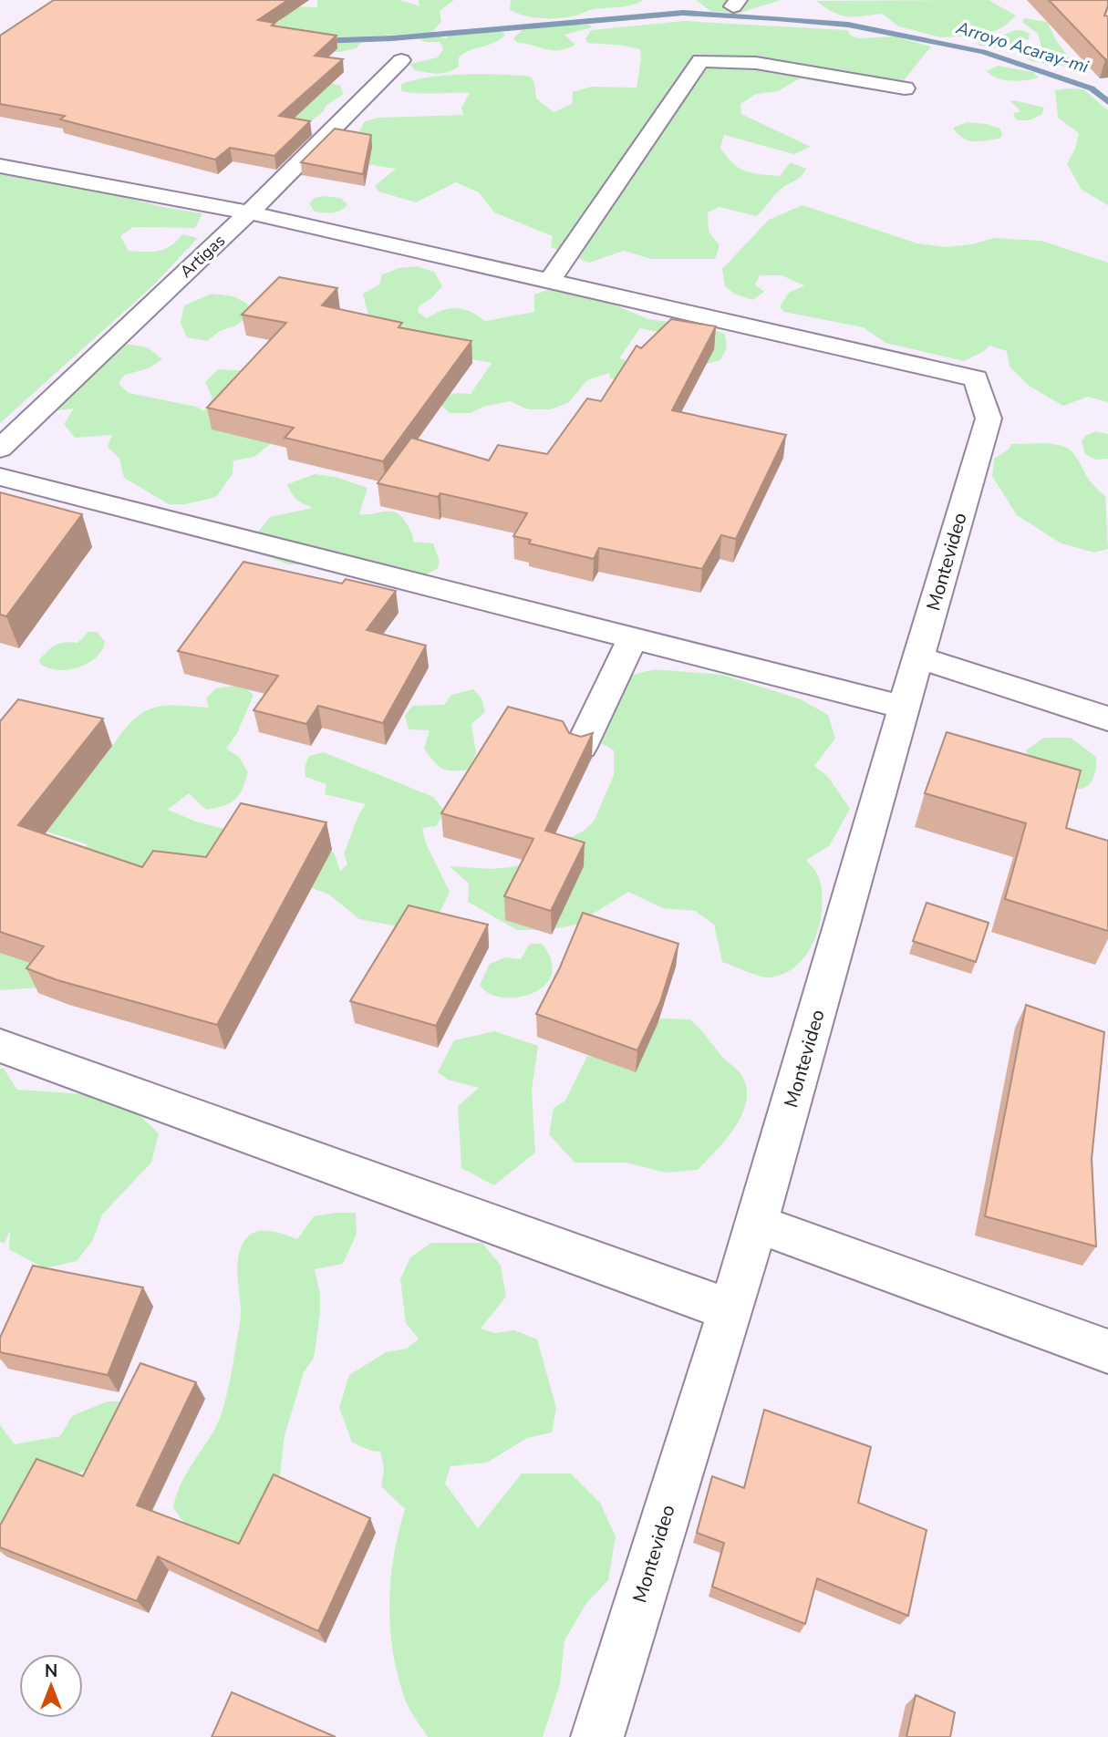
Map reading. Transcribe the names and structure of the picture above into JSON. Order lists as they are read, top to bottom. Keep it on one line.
{"streets":{"street":["Artigas","Montevideo"]},"water":["Arroyo Acaray-mi"],"north":"top"}
